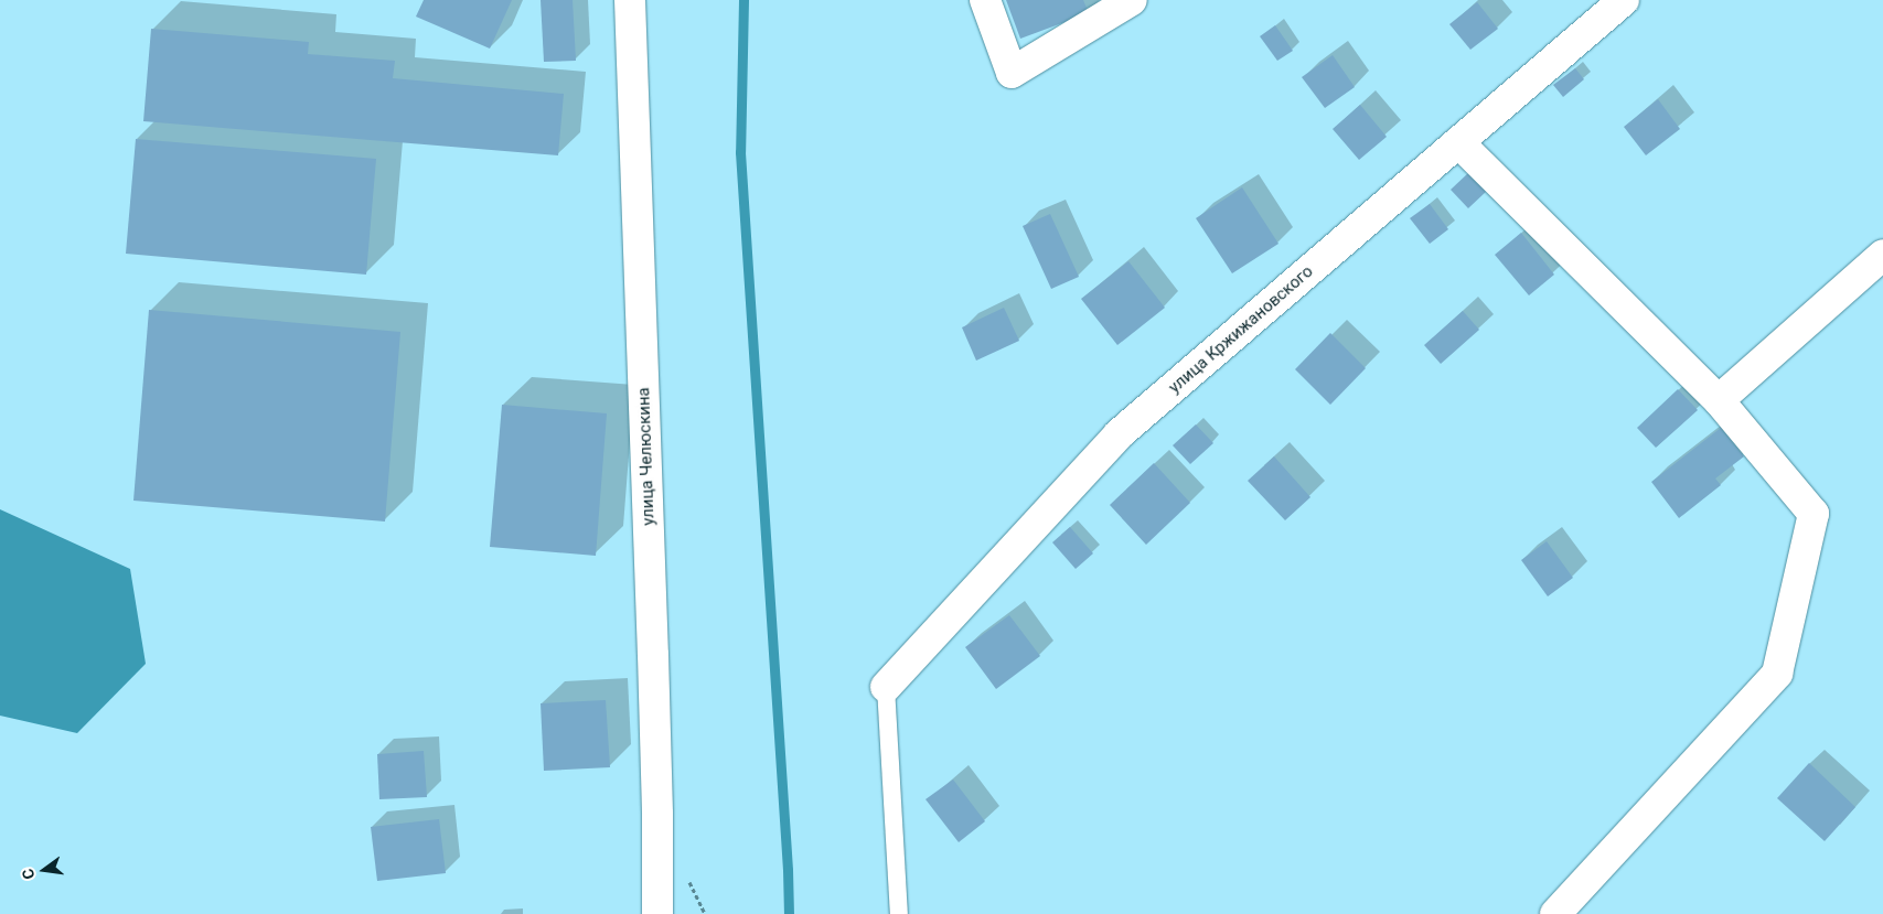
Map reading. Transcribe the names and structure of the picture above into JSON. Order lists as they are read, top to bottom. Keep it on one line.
{"streets":{"street":["улица Кржижановского","улица Челюскина"]},"north":"left"}
